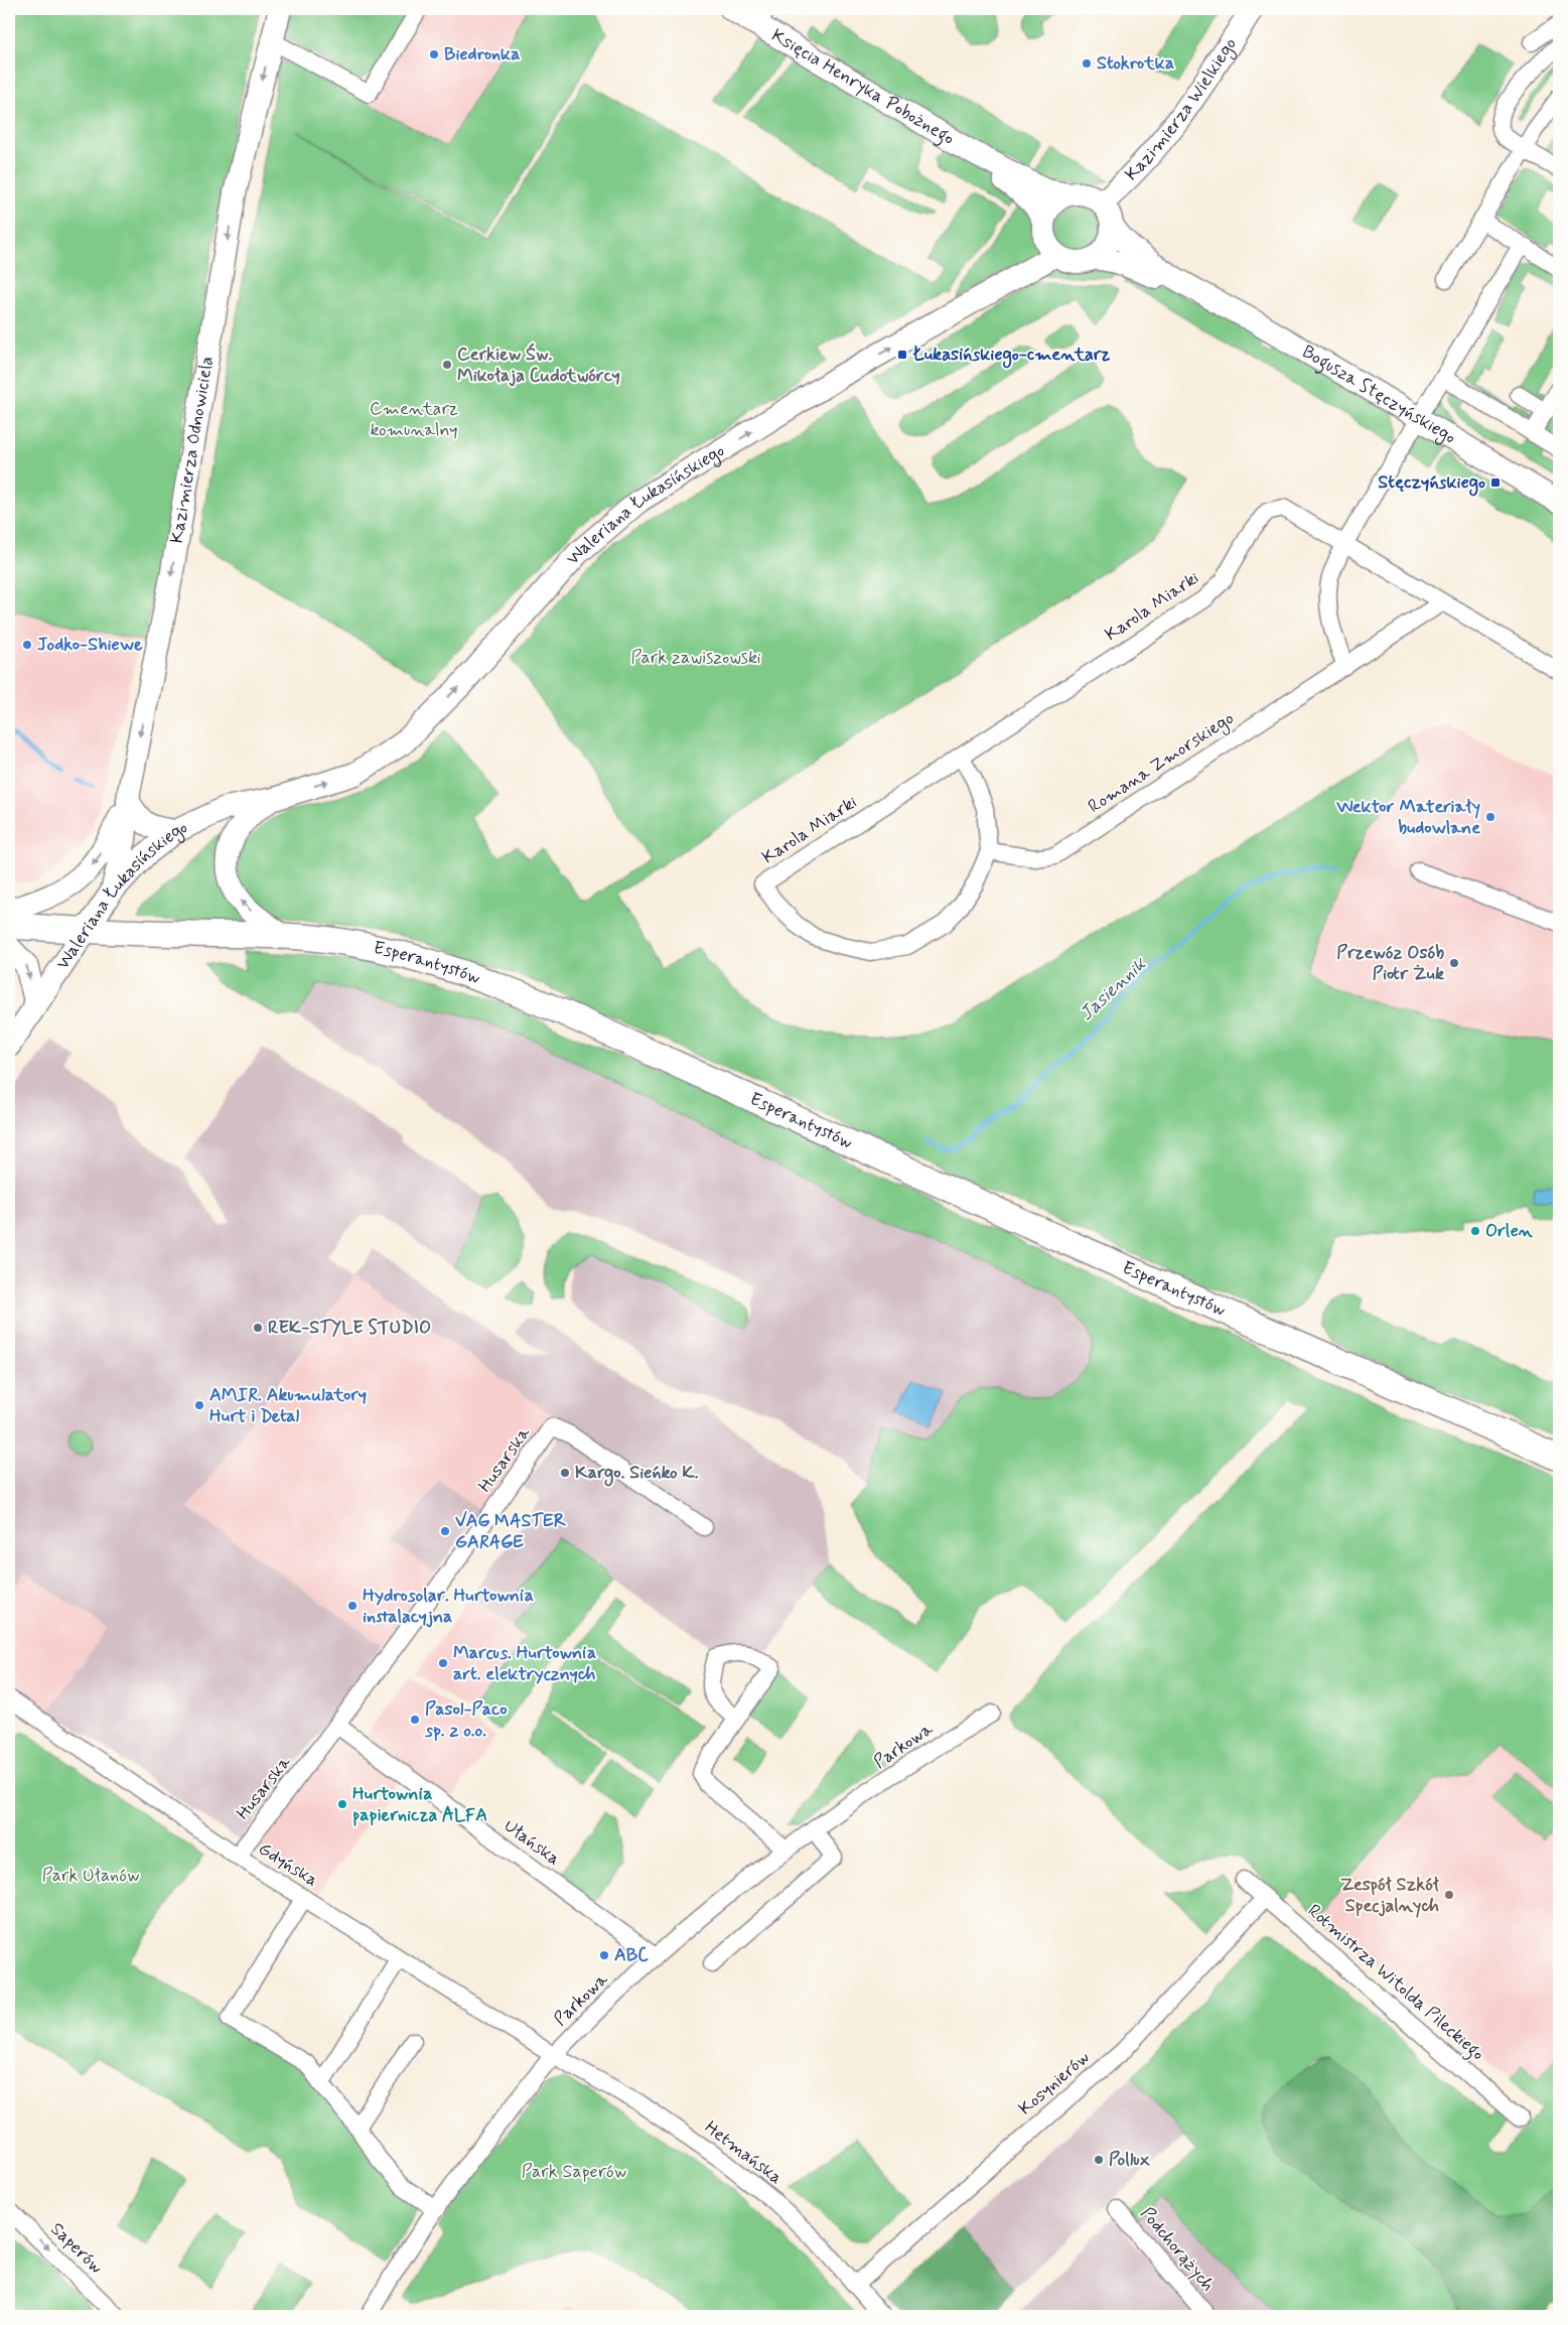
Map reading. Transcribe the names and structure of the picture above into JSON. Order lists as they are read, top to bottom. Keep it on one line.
{"streets":{"main road":["Esperantystów"],"street":["Księcia Henryka Pobożnego","Kazimierza Wielkiego","Bogusza Stęczyńskiego","Kazimierza Odnowiciela","Waleriana Łukasińskiego","Karola Miarki","Romana Zmorskiego","Husarska","Parkowa","Ułańska","Gdyńska","Rotmistrza Witolda Pileckiego","Kosynierów","Hetmańska","Saperów","Podchorążych"]},"crossings":[["Księcia Henryka Pobożnego","Kazimierza Wielkiego"],["Księcia Henryka Pobożnego","Bogusza Stęczyńskiego"],["Księcia Henryka Pobożnego","Waleriana Łukasińskiego"],["Kazimierza Wielkiego","Bogusza Stęczyńskiego"],["Kazimierza Wielkiego","Waleriana Łukasińskiego"],["Bogusza Stęczyńskiego","Waleriana Łukasińskiego"],["Kazimierza Odnowiciela","Waleriana Łukasińskiego"],["Waleriana Łukasińskiego","Esperantystów"],["Karola Miarki","Romana Zmorskiego"],["Husarska","Ułańska"],["Husarska","Gdyńska"],["Parkowa","Ułańska"],["Parkowa","Gdyńska"],["Parkowa","Hetmańska"],["Gdyńska","Hetmańska"],["Rotmistrza Witolda Pileckiego","Kosynierów"],["Kosynierów","Hetmańska"]],"one_way":["Kazimierza Odnowiciela","Saperów"],"water":["Jasiennik"],"parks":["Cmentarz komunalny","Park zawiszowski","Park Ułanów","Park Saperów"],"places":{"other":["Biedronka","Stokrotka","Cerkiew Św. Mikołaja Cudotwórcy","Jodko-Shiewe","Wektor Materiały budowlane","Przewóz Osób Piotr Żuk","Orlen","REK-STYLE STUDIO","AMIR. Akumulatory Hurt i Detal","Kargo. Sieńko K.","VAG MASTER GARAGE","Hydrosolar. Hurtownia instalacyjna","Marcus. Hurtownia art. elektrycznych","Pasol-Paco sp. z o.o.","Hurtownia papiernicza ALFA","Zespół Szkół Specjalnych","ABC","Pollux"],"transit":["Łukasińskiego-cmentarz","Stęczyńskiego"]}}
